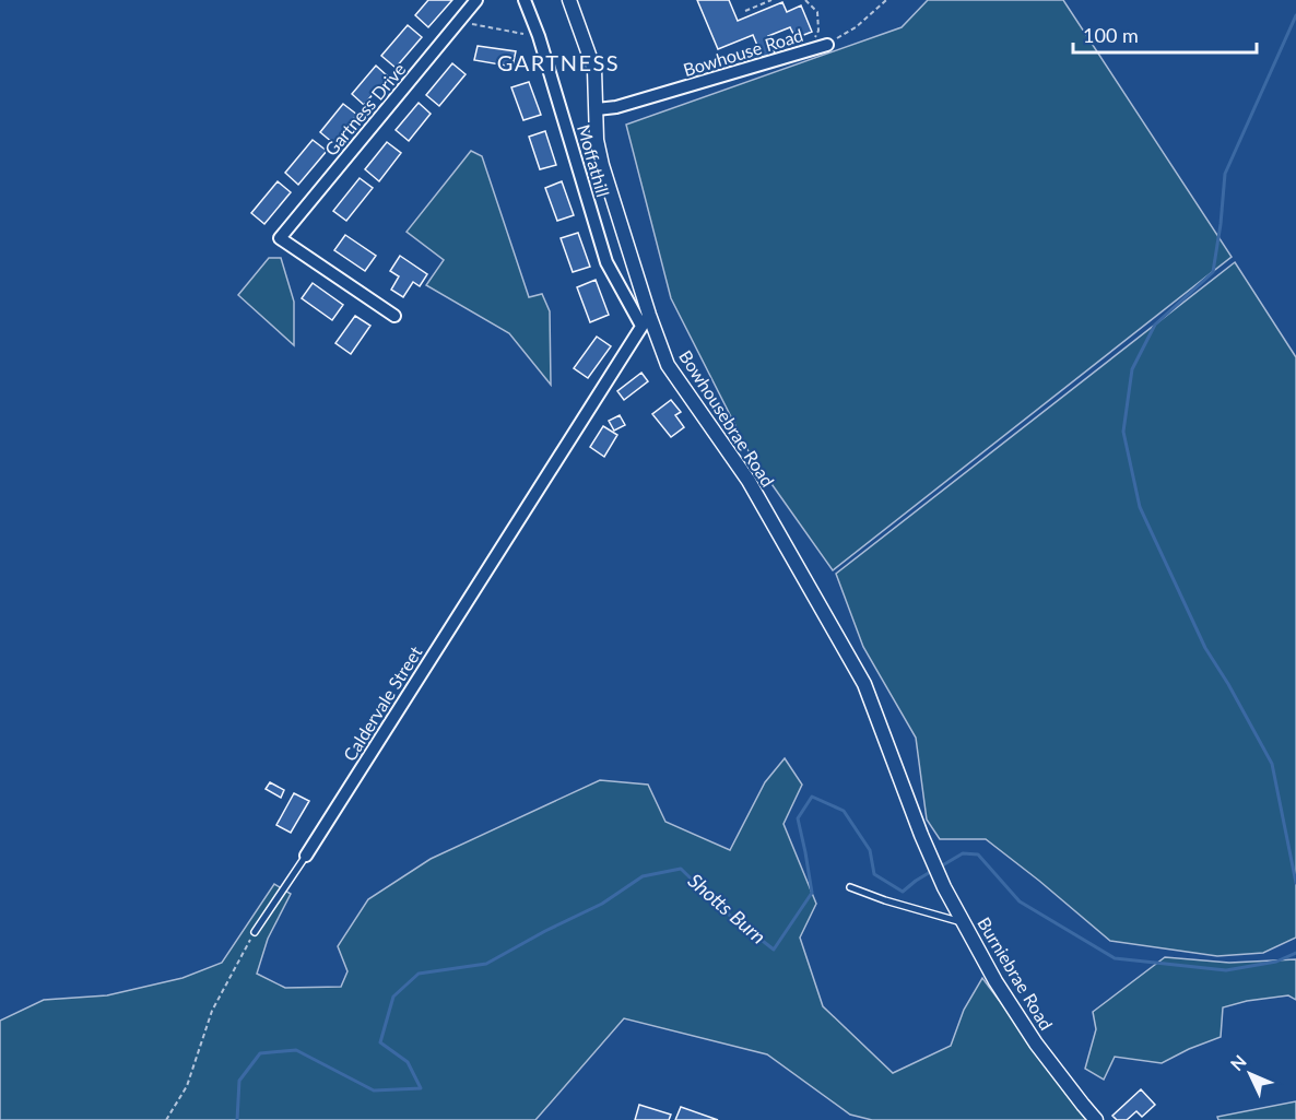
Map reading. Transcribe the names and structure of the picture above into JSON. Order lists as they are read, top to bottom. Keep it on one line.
{"streets":{"street":["Bowhouse Road","Gartness Drive","Moffathill","Bowhousebrae Road","Caldervale Street","Burniebrae Road"]},"crossings":[["Bowhouse Road","Bowhousebrae Road"],["Moffathill","Bowhousebrae Road"],["Moffathill","Caldervale Street"],["Bowhousebrae Road","Caldervale Street"],["Bowhousebrae Road","Burniebrae Road"]],"districts":["GARTNESS"],"water":["Shotts Burn"],"scale_bar":"100 m","north":"top left"}
